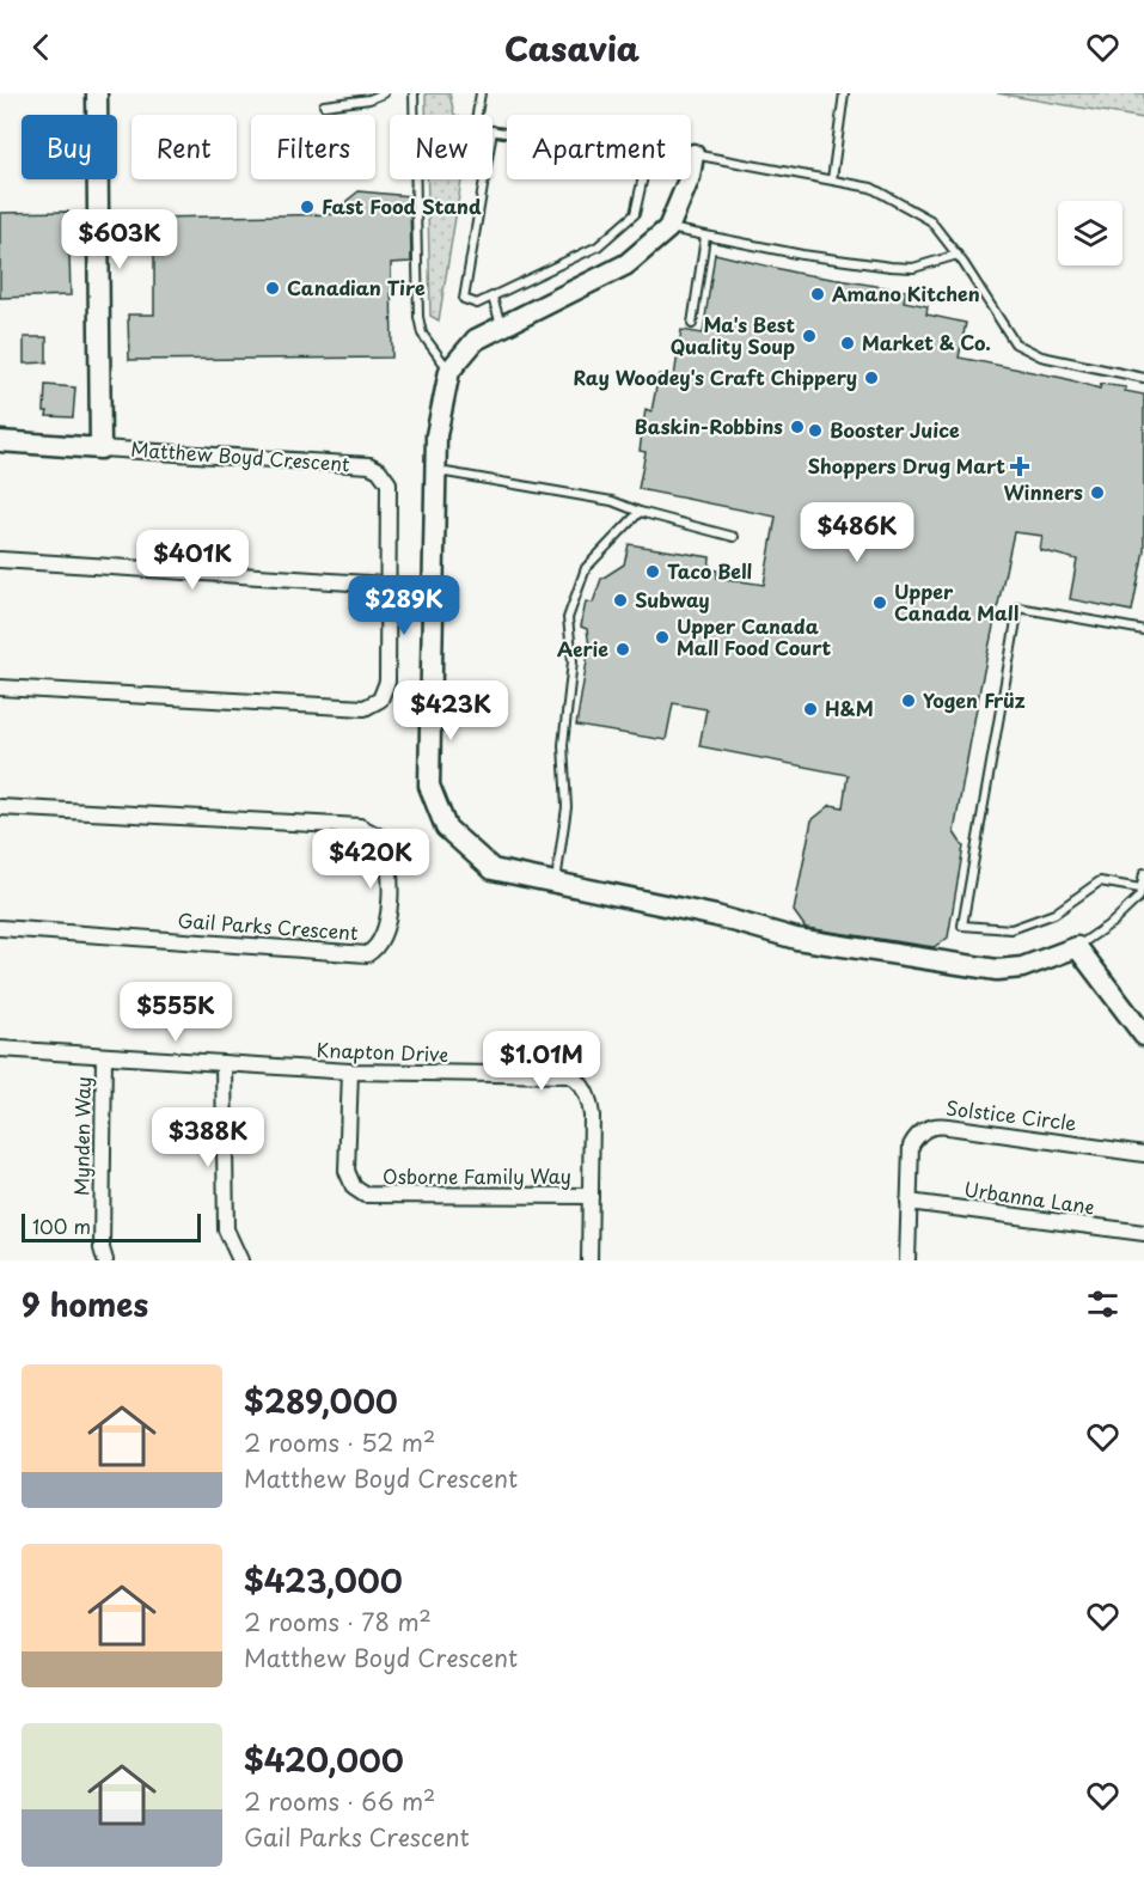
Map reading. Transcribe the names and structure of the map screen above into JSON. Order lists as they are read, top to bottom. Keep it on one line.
{"streets":{"street":["Matthew Boyd Crescent","Gail Parks Crescent","Knapton Drive","Solstice Circle","Mynden Way","Osborne Family Way","Urbanna Lane"]},"crossings":[["Knapton Drive","Mynden Way"],["Knapton Drive","Osborne Family Way"],["Solstice Circle","Urbanna Lane"]],"places":{"other":["Fast Food Stand","Canadian Tire","Amano Kitchen","Ma's Best Quality Soup","Market & Co.","Ray Woodey's Craft Chippery","Baskin-Robbins","Booster Juice","Winners","Taco Bell","Subway","Upper Canada Mall","Upper Canada Mall Food Court","Aerie","Yogen Früz","H&M"],"health":["Shoppers Drug Mart"]},"scale_bar":"100 m","page":{"header":"Casavia","chip":["Buy","Rent","Filters","New","Apartment"],"price":["$603K","$486K","$401K","$289K","$423K","$420K","$555K","$1.01M","$388K"],"scale":"100 m","heading":"9 homes","list":[{"name":"$289,000","note":"2 rooms · 52 m² · Matthew Boyd Crescent"},{"name":"$423,000","note":"2 rooms · 78 m² · Matthew Boyd Crescent"},{"name":"$420,000","note":"2 rooms · 66 m² · Gail Parks Crescent"}]}}
